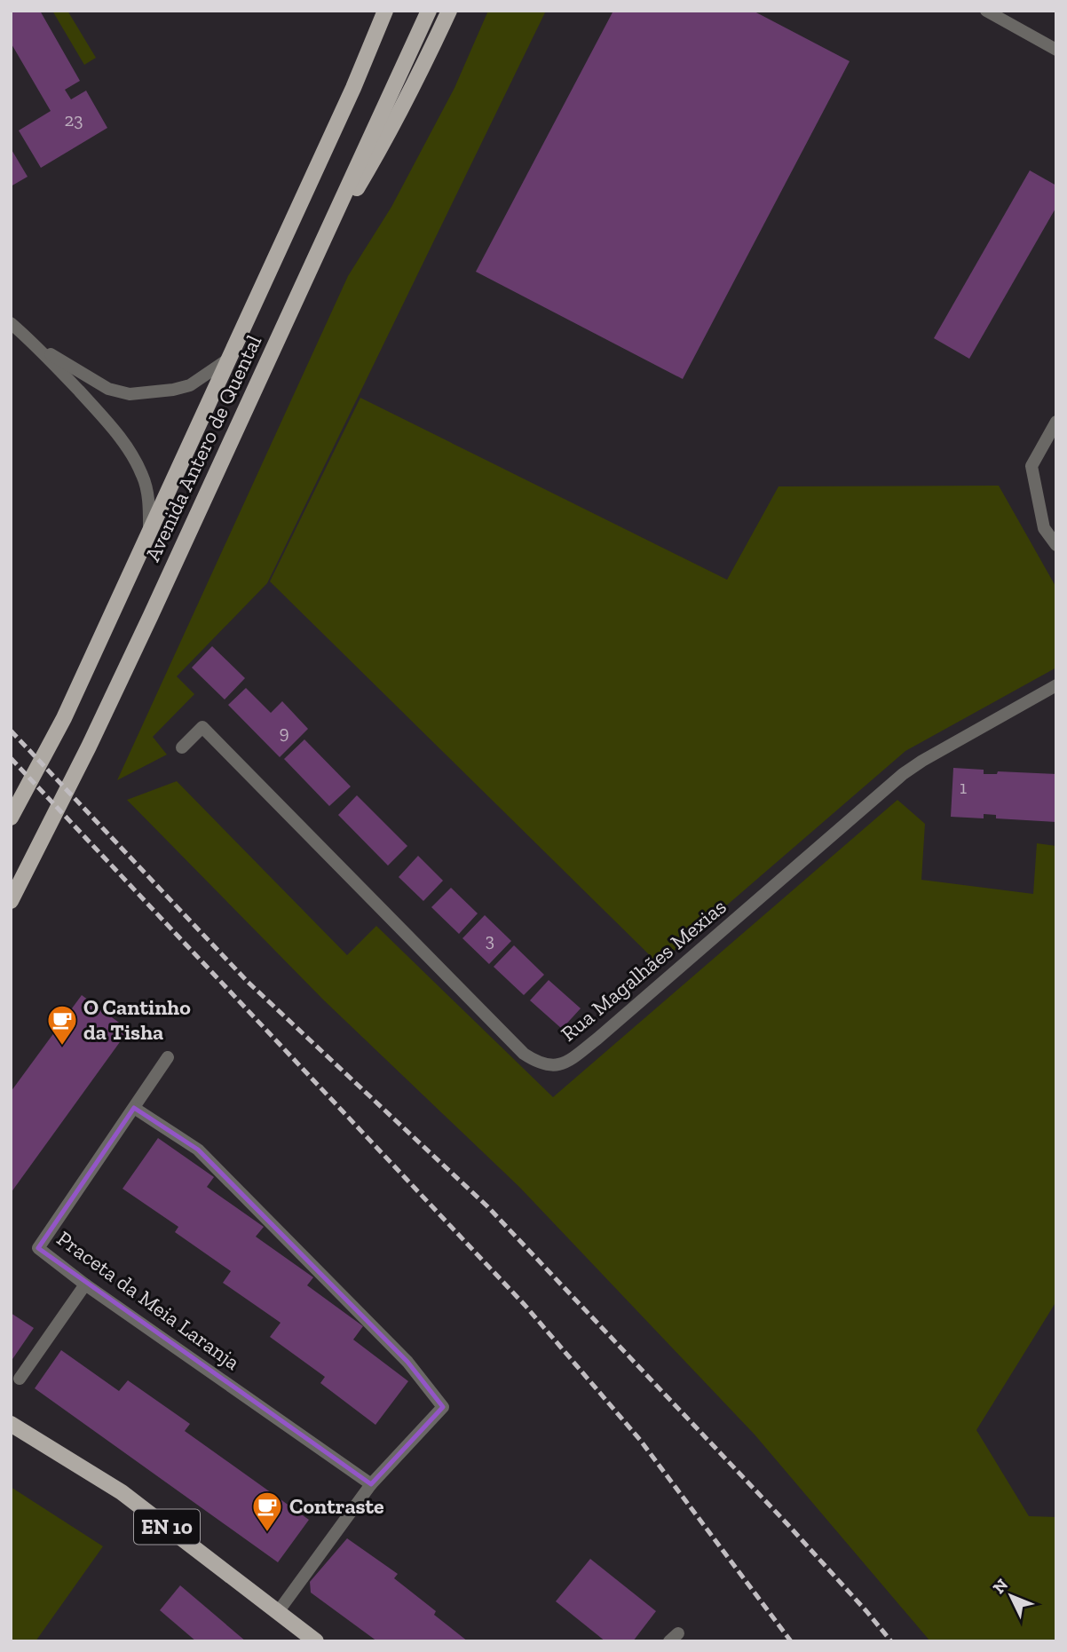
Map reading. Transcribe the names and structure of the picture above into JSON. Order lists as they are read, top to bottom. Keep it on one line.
{"streets":{"main road":["Avenida Antero de Quental","EN 10"],"street":["Rua Magalhães Mexias","Praceta da Meia Laranja"]},"places":{"cafe":["O Cantinho da Tisha","Contraste"]},"house_numbers":["23","9","1","3"],"north":"top left"}
